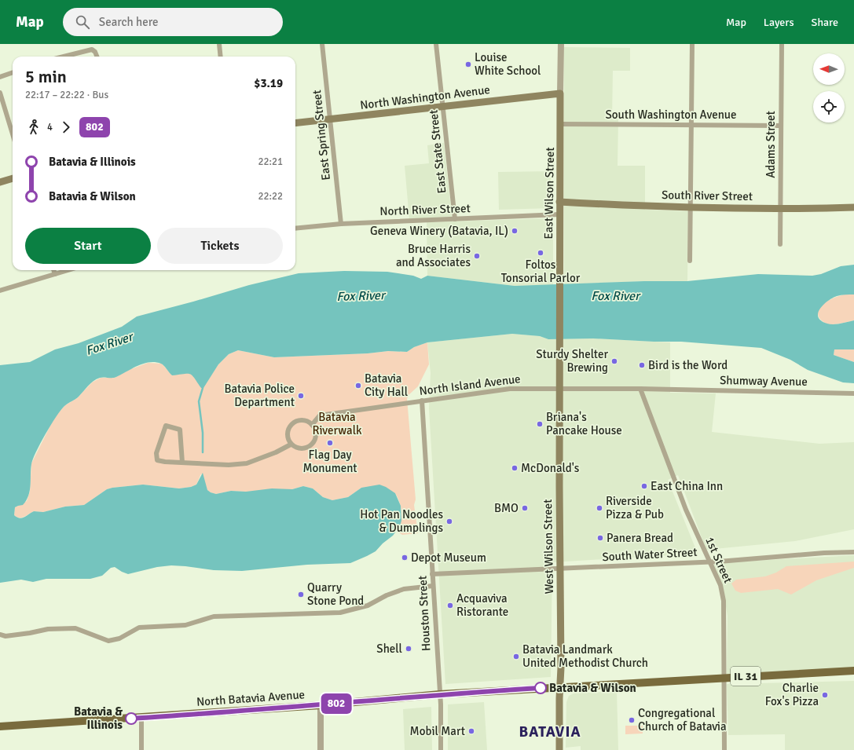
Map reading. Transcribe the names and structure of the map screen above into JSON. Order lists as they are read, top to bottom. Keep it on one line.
{"streets":{"main road":["North Washington Avenue","East Wilson Street","South River Street","West Wilson Street","IL 31","North Batavia Avenue"],"street":["South Washington Avenue","East Spring Street","Adams Street","East State Street","North River Street","Shumway Avenue","North Island Avenue","South Water Street","1st Street","Houston Street"]},"crossings":[["North Washington Avenue","East Spring Street"],["North Washington Avenue","East State Street"],["North Washington Avenue","East Wilson Street"],["South Washington Avenue","Adams Street"],["South Washington Avenue","East Wilson Street"],["East Spring Street","North River Street"],["Adams Street","South River Street"],["East State Street","North River Street"],["East Wilson Street","South River Street"],["East Wilson Street","North River Street"],["East Wilson Street","West Wilson Street"],["Shumway Avenue","North Island Avenue"],["Shumway Avenue","West Wilson Street"],["Shumway Avenue","1st Street"],["North Island Avenue","West Wilson Street"],["North Island Avenue","Houston Street"],["West Wilson Street","South Water Street"],["West Wilson Street","IL 31"],["West Wilson Street","North Batavia Avenue"],["South Water Street","1st Street"],["South Water Street","Houston Street"],["1st Street","IL 31"],["Houston Street","North Batavia Avenue"],["IL 31","North Batavia Avenue"]],"districts":["BATAVIA"],"water":["Fox River"],"parks":["Batavia Riverwalk"],"places":["Louise White School","Geneva Winery (Batavia, IL)","Foltos Tonsorial Parlor","Bruce Harris and Associates","Sturdy Shelter Brewing","Bird is the Word","Batavia City Hall","Batavia Police Department","Briana's Pancake House","Flag Day Monument","McDonald's","East China Inn","BMO","Riverside Pizza & Pub","Hot Pan Noodles & Dumplings","Panera Bread","Depot Museum","Quarry Stone Pond","Acquaviva Ristorante","Shell","Batavia Landmark United Methodist Church","Batavia & Wilson","Charlie Fox's Pizza","Batavia & Illinois","Congregational Church of Batavia","Mobil Mart"],"lines":["bus line 802"],"north":"left","page":{"header":"Map","search":"Search here","nav":["Map","Layers","Share"],"on_map":"802","heading":["5 min","22:17 – 22:22 · Bus","$3.19"],"legs":["4","802"],"list":[{"name":"Batavia & Illinois","value":"22:21"},{"name":"Batavia & Wilson","value":"22:22"}],"buttons":["Start","Tickets"]}}
